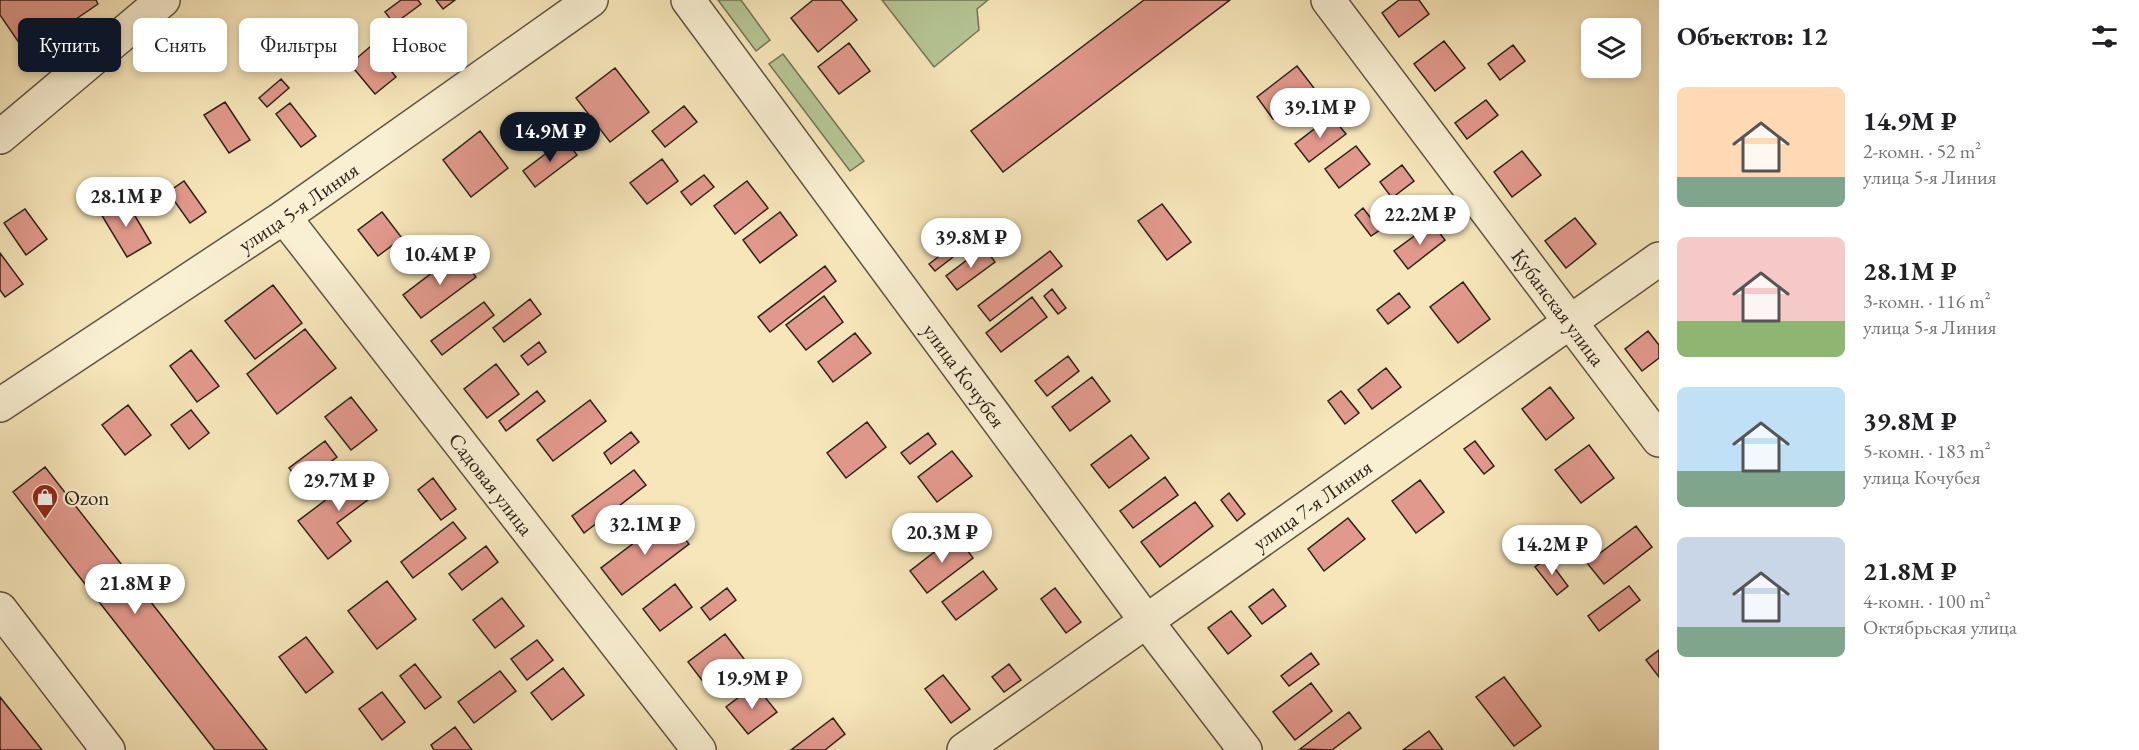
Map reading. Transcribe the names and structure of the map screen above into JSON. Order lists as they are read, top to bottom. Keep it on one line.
{"streets":{"street":["улица 5-я Линия","Кубанская улица","улица Кочубея","Садовая улица","улица 7-я Линия"]},"crossings":[["улица 5-я Линия","Садовая улица"],["Кубанская улица","улица 7-я Линия"],["улица Кочубея","улица 7-я Линия"]],"places":{"shop":["Ozon"]},"page":{"heading":"Объектов: 12","chip":["Купить","Снять","Фильтры","Новое"],"list":[{"name":"14.9M ₽","note":"2-комн. · 52 m² · улица 5-я Линия"},{"name":"28.1M ₽","note":"3-комн. · 116 m² · улица 5-я Линия"},{"name":"39.8M ₽","note":"5-комн. · 183 m² · улица Кочубея"},{"name":"21.8M ₽","note":"4-комн. · 100 m² · Октябрьская улица"}],"price":["39.1M ₽","14.9M ₽","28.1M ₽","22.2M ₽","39.8M ₽","10.4M ₽","29.7M ₽","32.1M ₽","20.3M ₽","14.2M ₽","21.8M ₽","19.9M ₽"]}}
